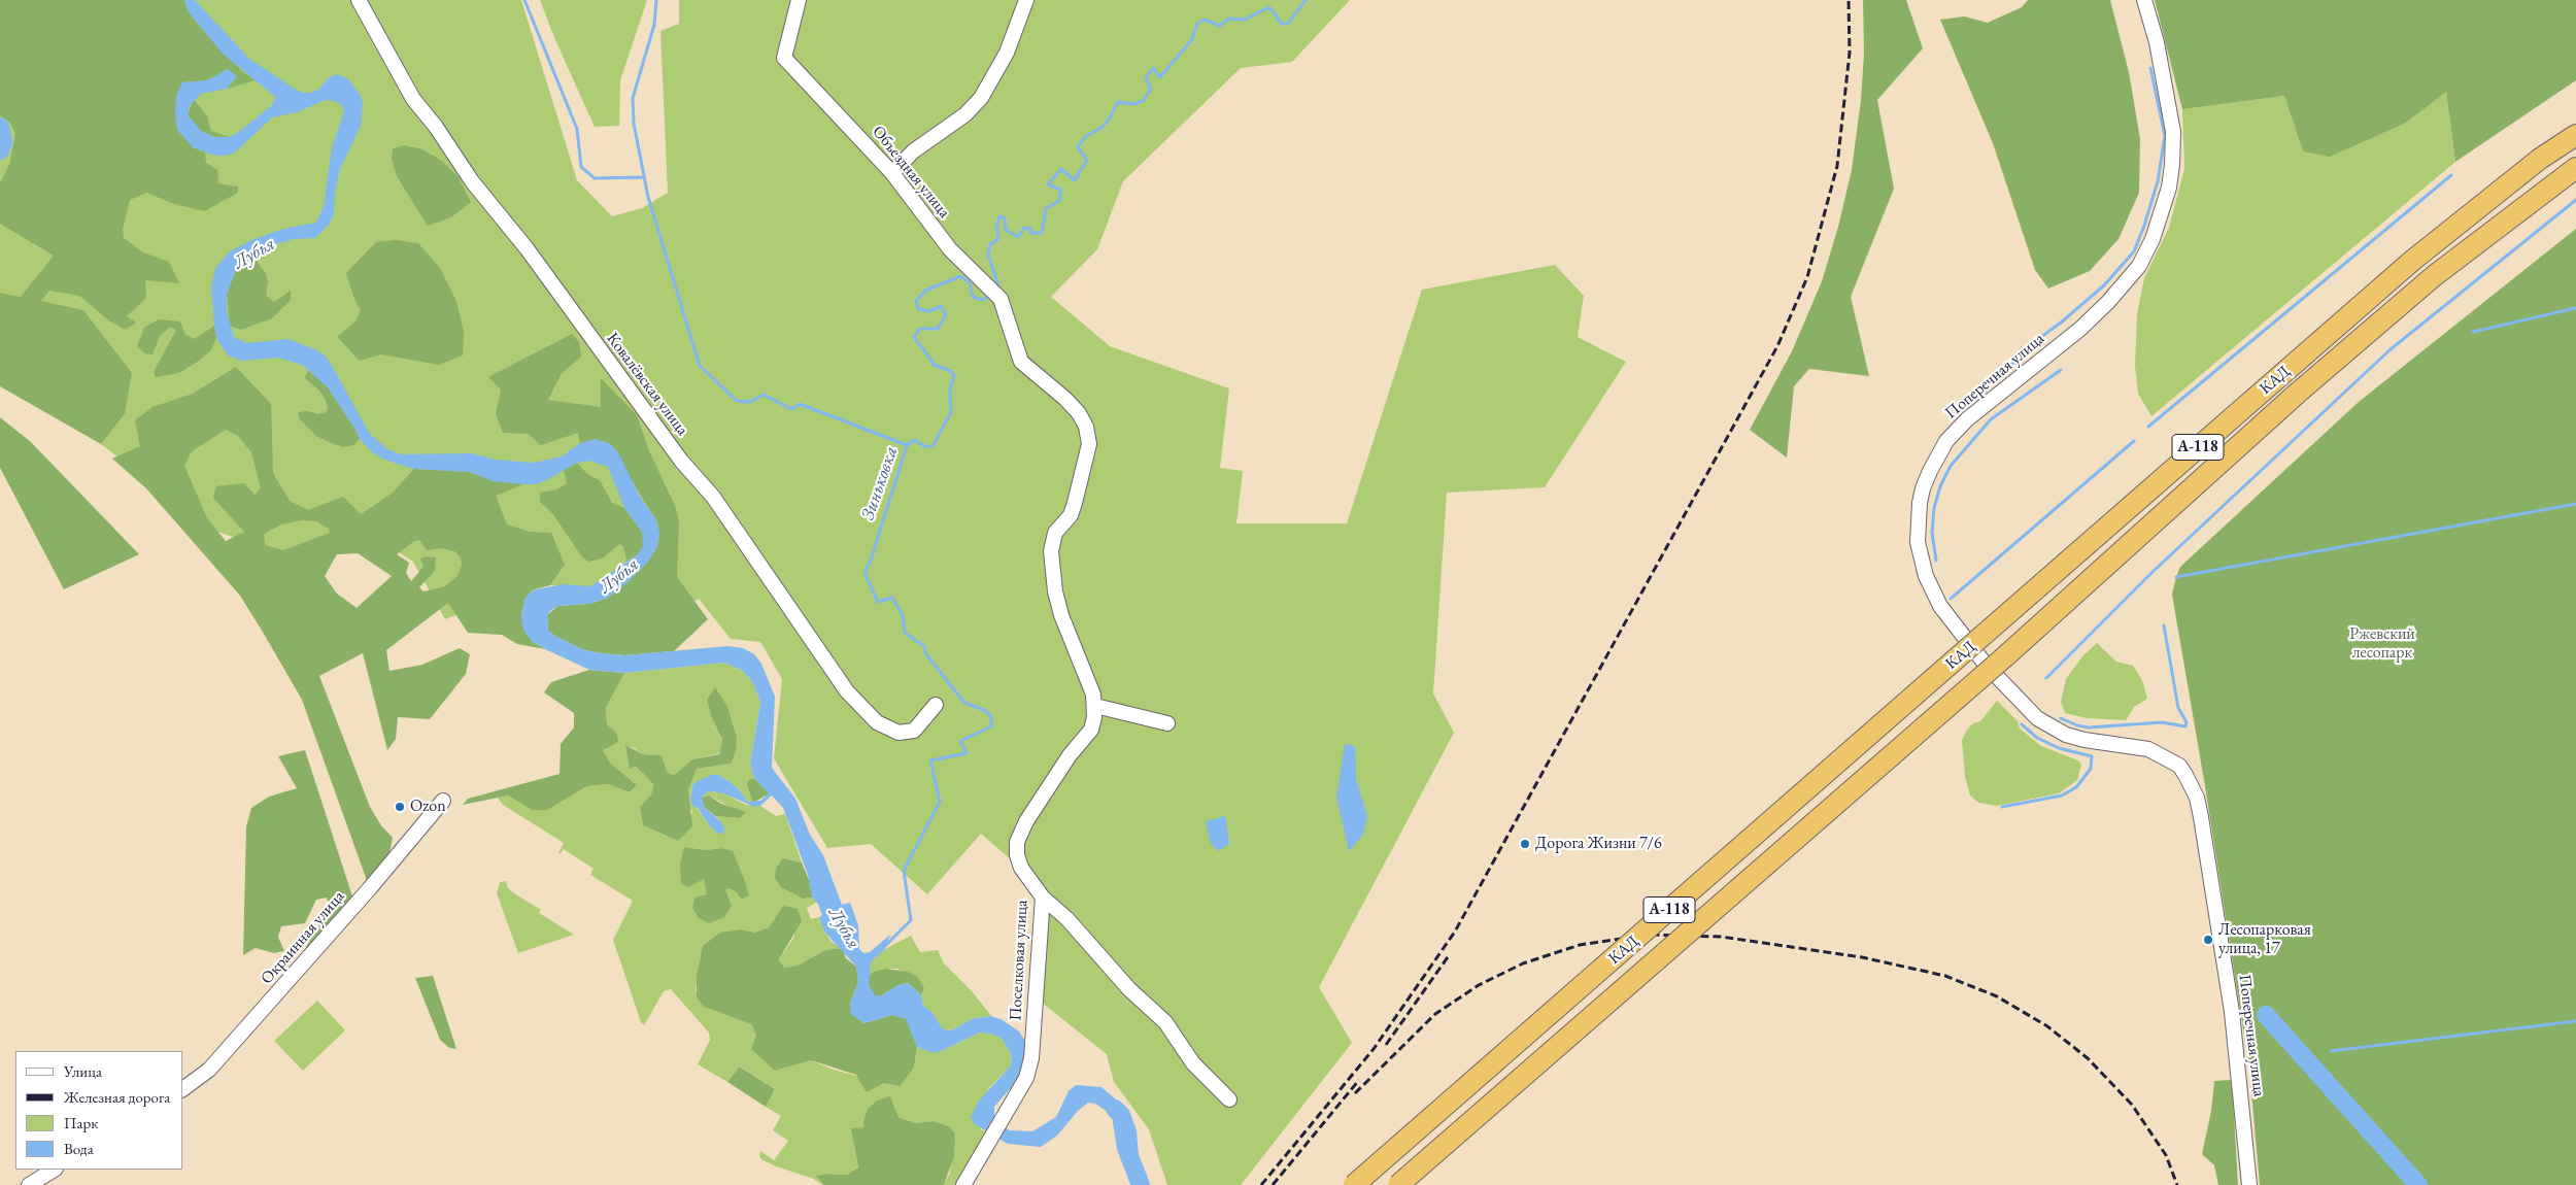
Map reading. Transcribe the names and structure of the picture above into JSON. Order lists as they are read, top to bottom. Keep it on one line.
{"streets":{"highway":["КАД","А-118"],"street":["Объездная улица","Поперечная улица","Ковалёвская улица","Окраинная улица","Поселковая улица"]},"crossings":[["Объездная улица","Поселковая улица"]],"water":["Лубья","Зиньковка"],"parks":["Ржевский лесопарк"],"places":["Ozon","Дорога Жизни 7/6","Лесопарковая улица, 17"],"legend":["Улица","Железная дорога","Парк","Вода"]}
